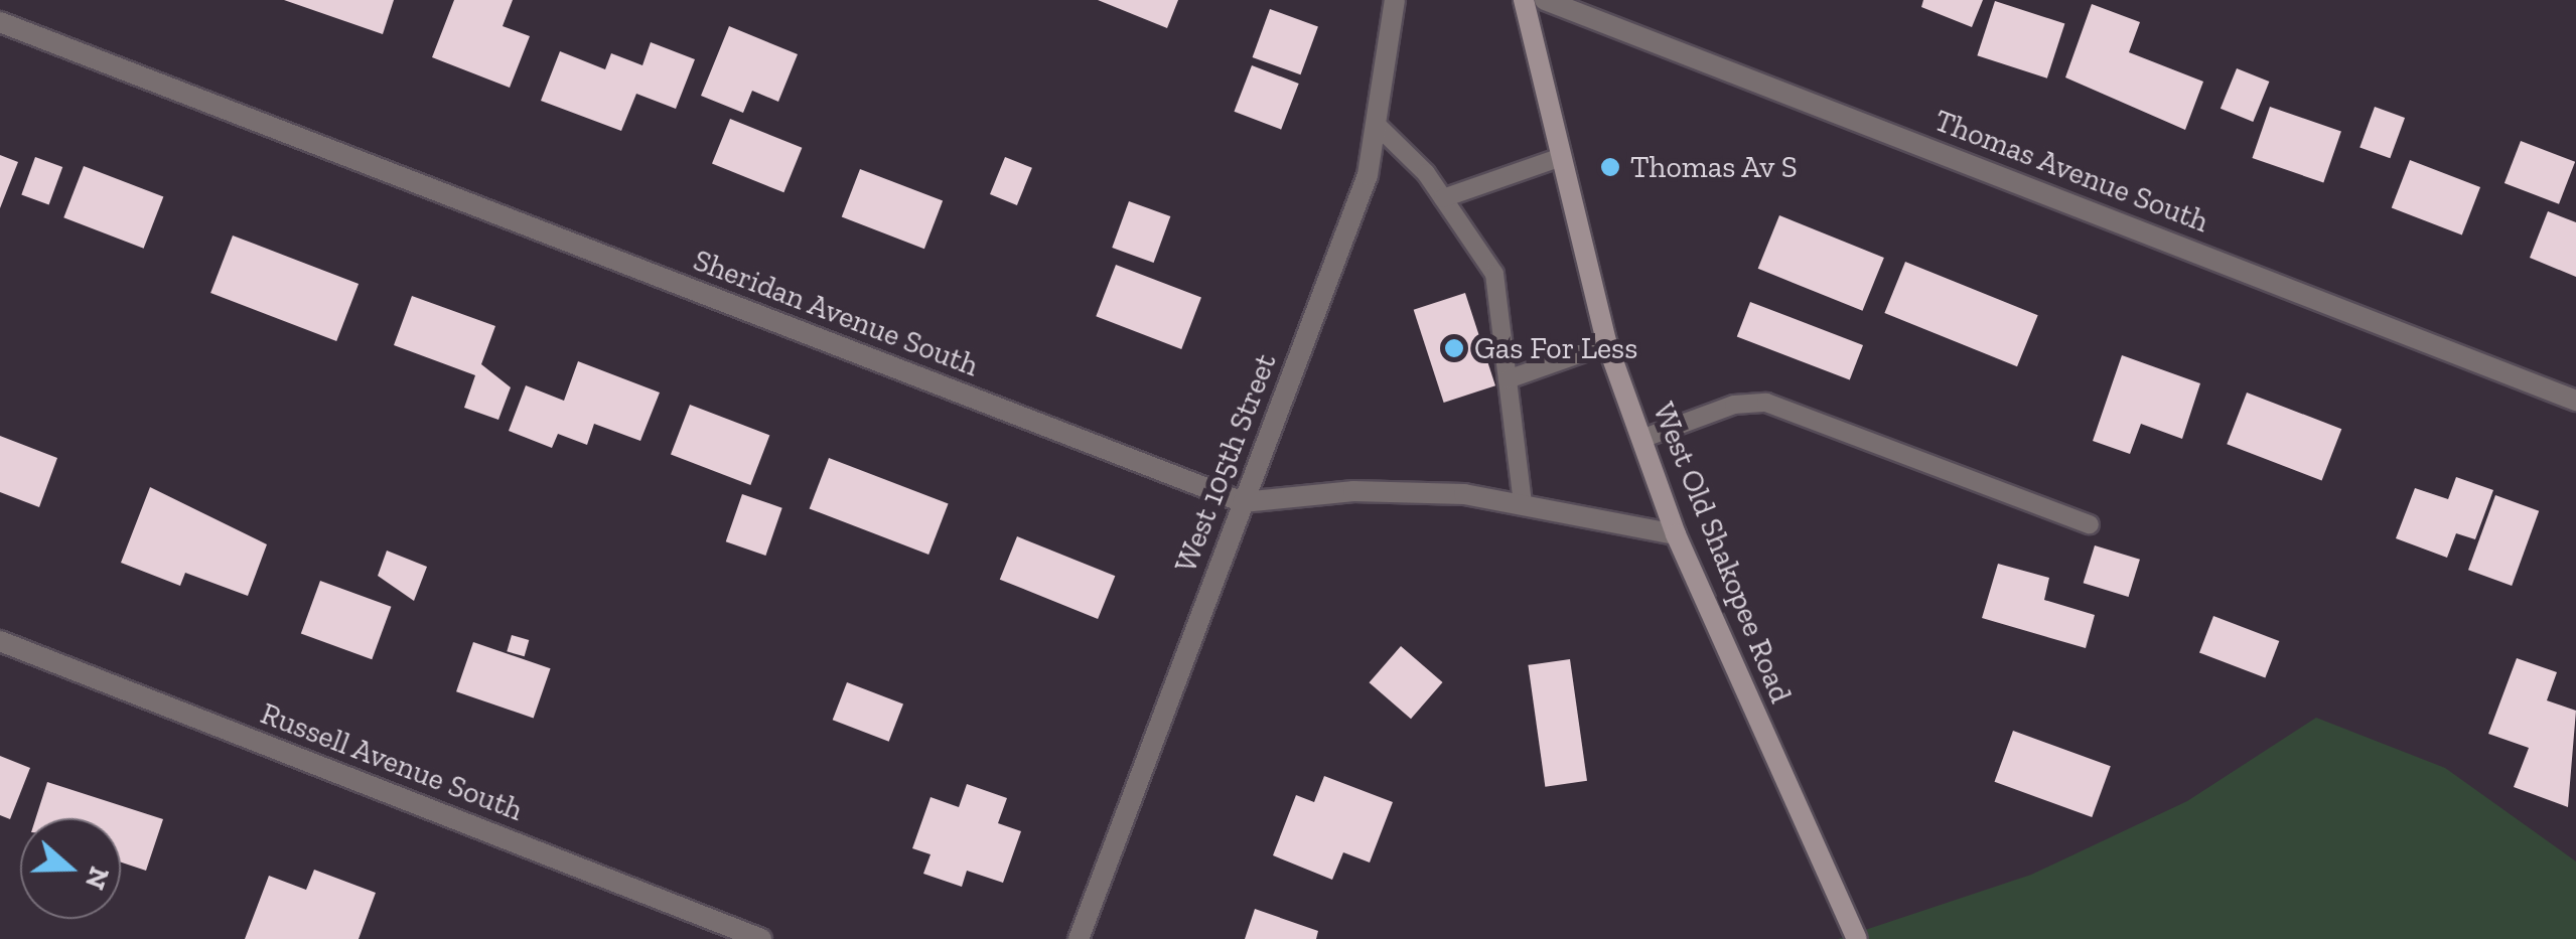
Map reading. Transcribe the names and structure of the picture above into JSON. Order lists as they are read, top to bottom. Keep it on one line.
{"streets":{"main road":["West Old Shakopee Road"],"street":["Thomas Avenue South","Sheridan Avenue South","West 105th Street","Russell Avenue South"]},"crossings":[["Sheridan Avenue South","West 105th Street"],["Sheridan Avenue South","West Old Shakopee Road"]],"places":["Thomas Av S","Gas For Less"],"north":"right"}
